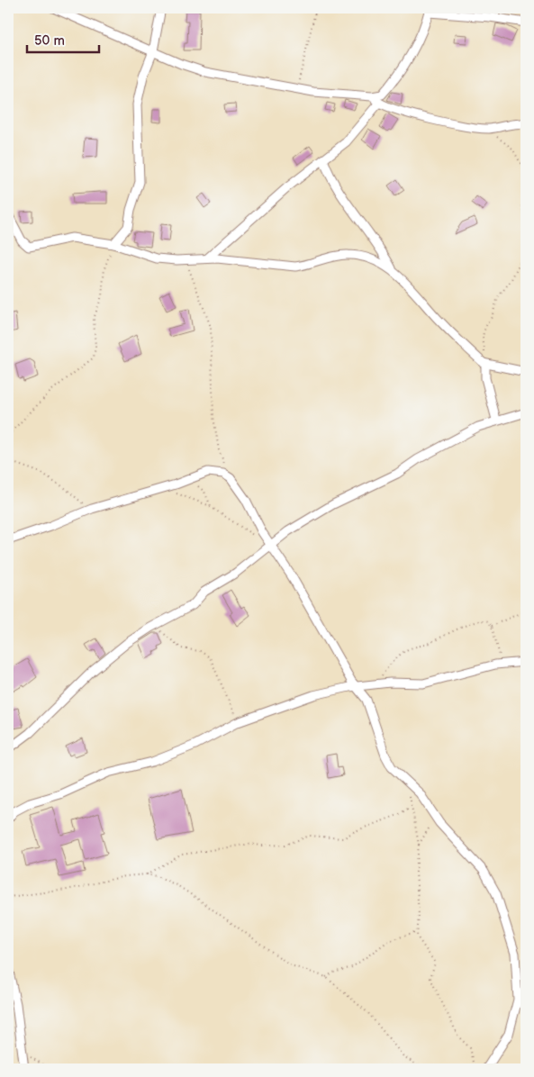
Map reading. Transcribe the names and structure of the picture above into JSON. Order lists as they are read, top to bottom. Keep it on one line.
{"scale_bar":"50 m"}
